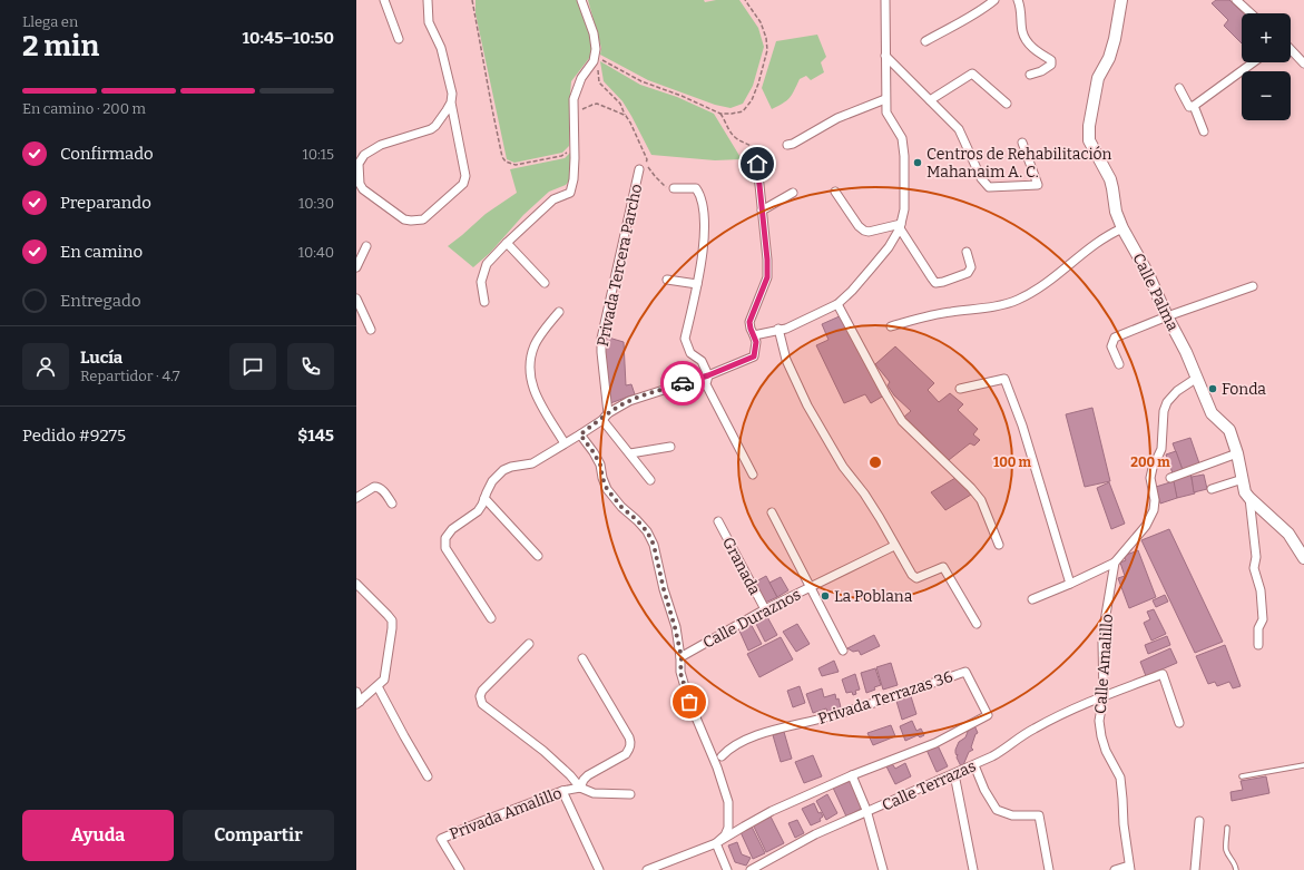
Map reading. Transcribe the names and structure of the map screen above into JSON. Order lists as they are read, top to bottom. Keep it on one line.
{"streets":{"street":["Privada Tercera Parcho","Calle Palma","Granada","Calle Duraznos","Calle Amalillo","Privada Terrazas 36","Calle Terrazas","Privada Amalillo"]},"crossings":[["Granada","Calle Duraznos"],["Calle Amalillo","Calle Terrazas"]],"places":["Centros de Rehabilitación Mahanaim A. C.","Fonda","La Poblana"],"page":{"heading":["2 min","Llega en","10:45–10:50"],"panel":["Lucía","Repartidor · 4.7","Pedido #9275","$145"],"map_buttons":["+","−"],"bar":"En camino · 200 m","list":[["Confirmado","10:15"],["Preparando","10:30"],["En camino","10:40"],"Entregado"],"buttons":["Ayuda","Compartir"]},"rings":["100 m","200 m"]}
